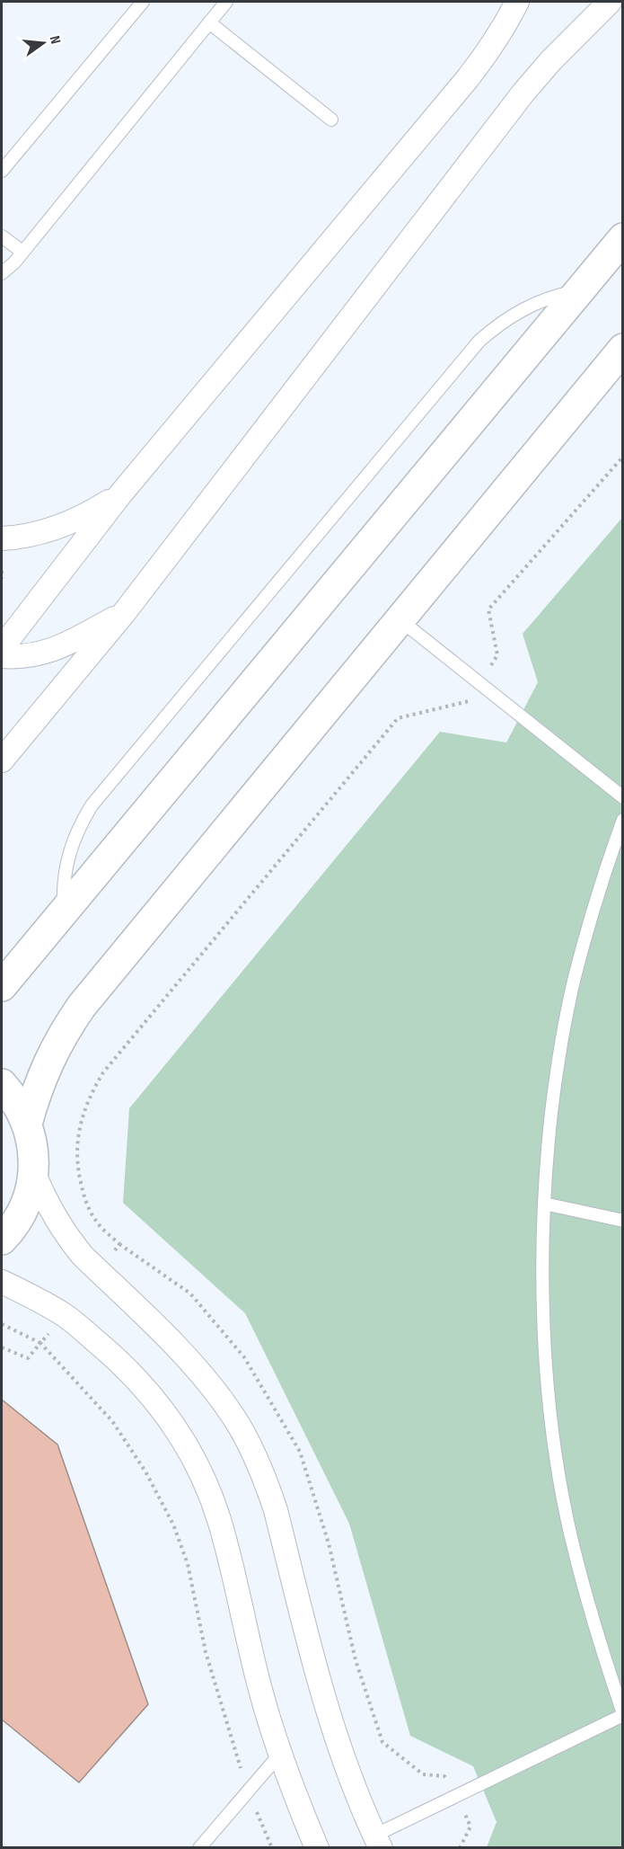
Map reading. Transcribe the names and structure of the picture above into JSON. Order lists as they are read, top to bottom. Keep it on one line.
{"north":"right"}
